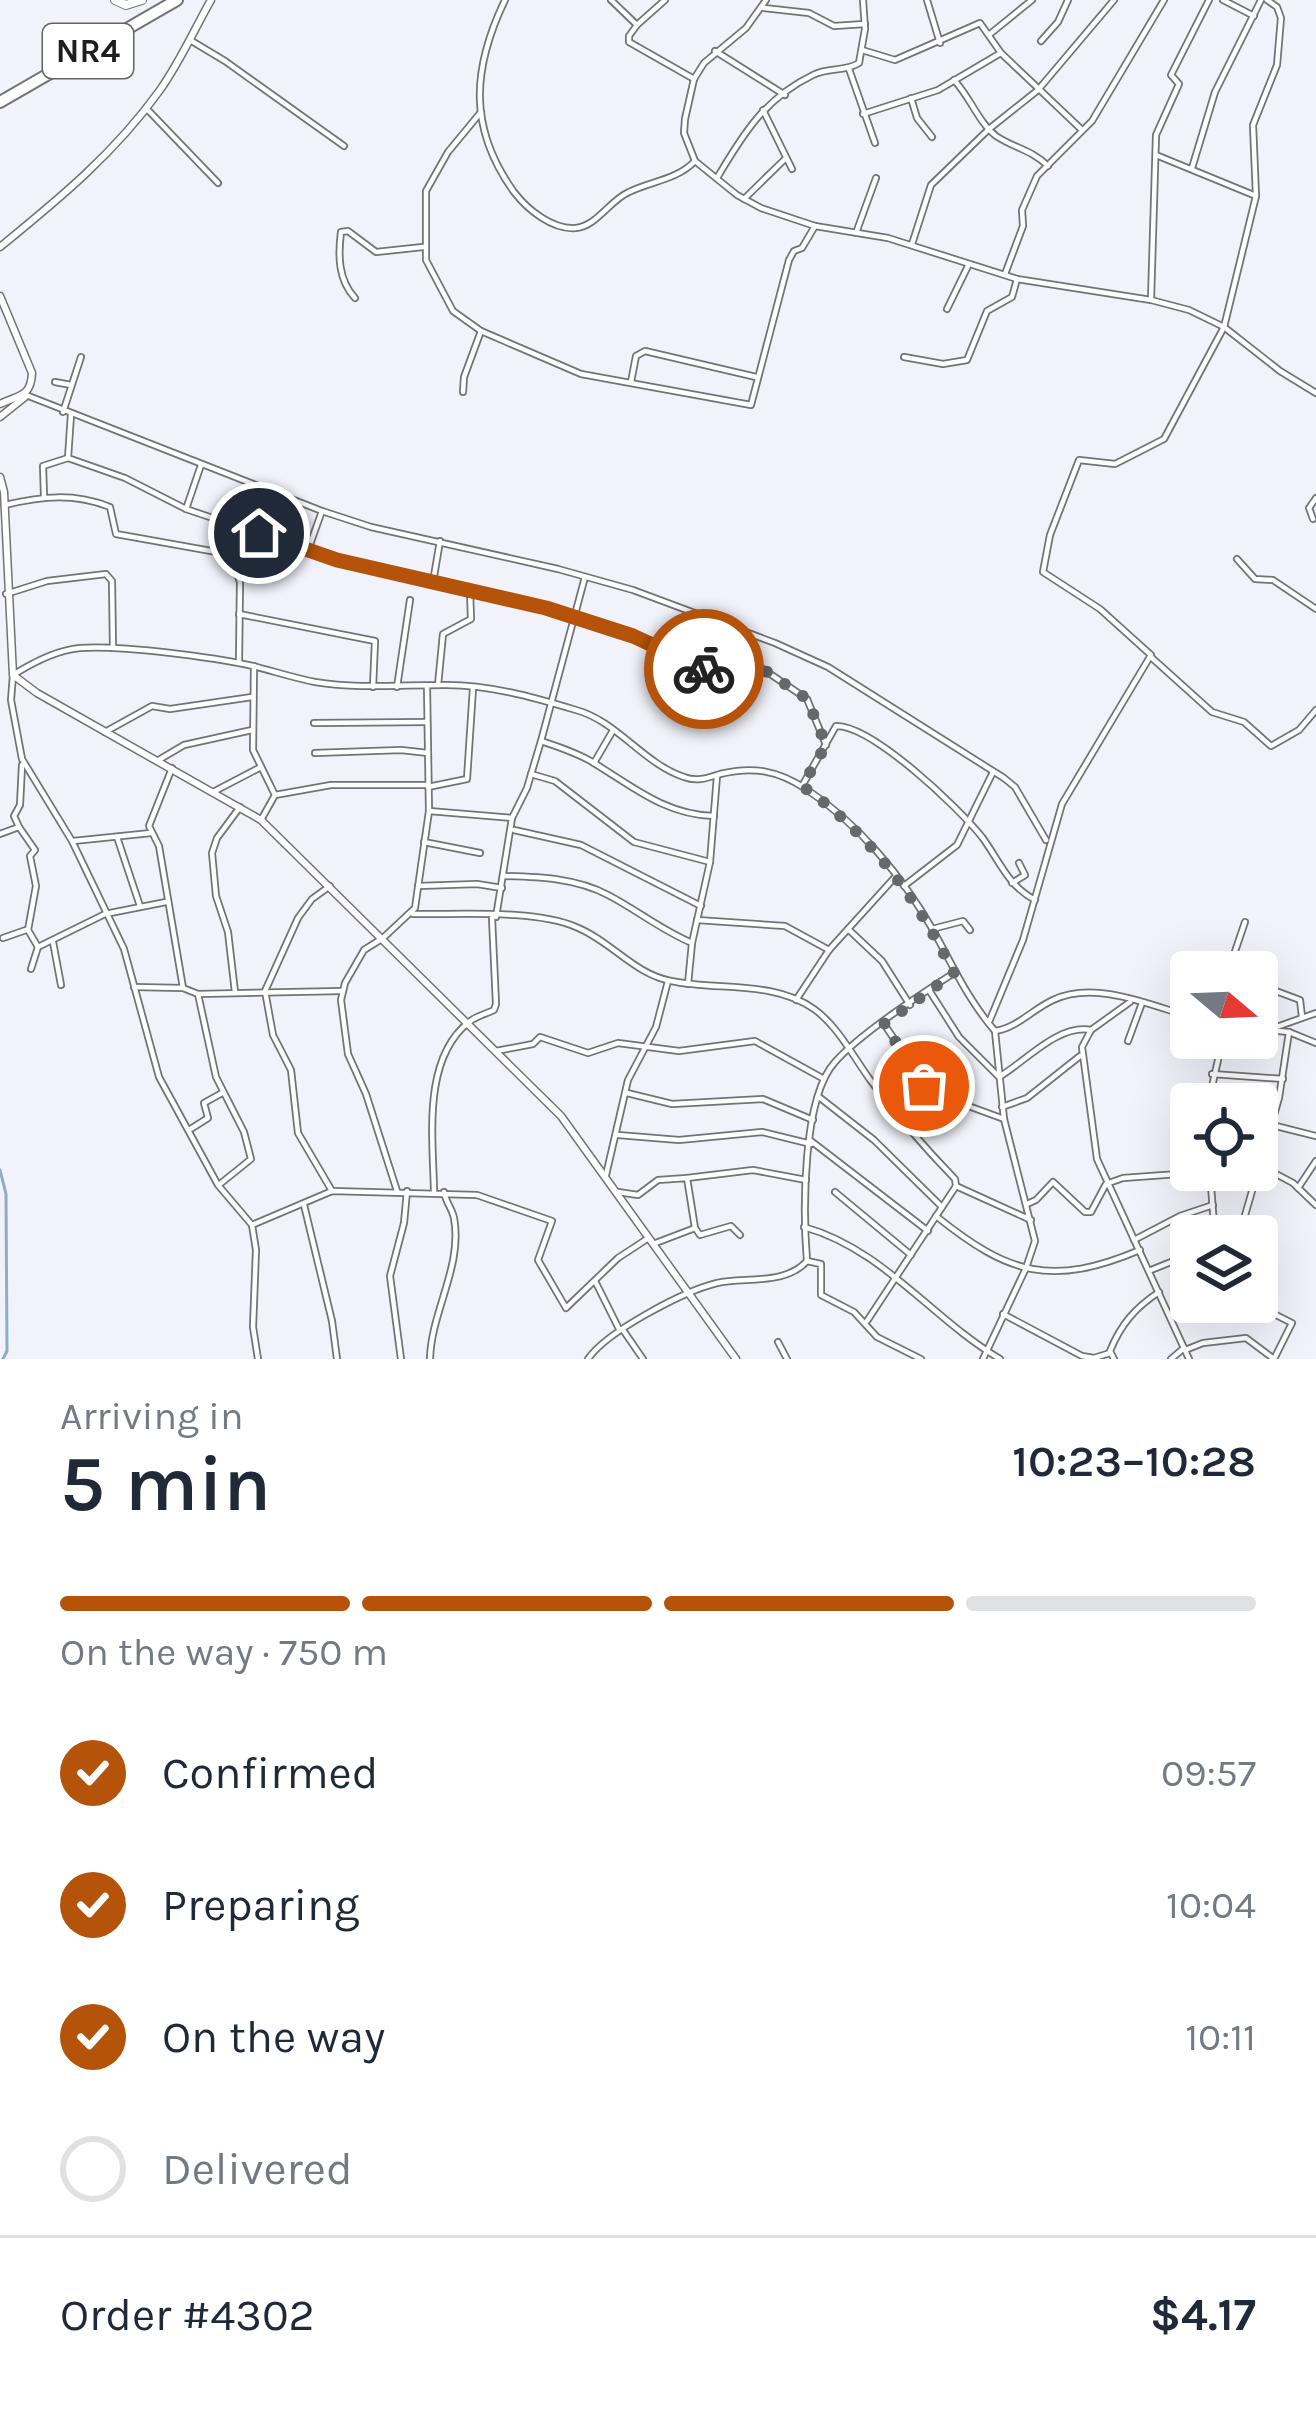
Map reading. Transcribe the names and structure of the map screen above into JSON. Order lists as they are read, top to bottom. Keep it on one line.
{"streets":{"highway":["NR4"]},"north":"right","page":{"heading":["5 min","Arriving in","10:23–10:28"],"panel":["Order #4302","$4.17"],"bar":"On the way · 750 m","list":[["Confirmed","09:57"],["Preparing","10:04"],["On the way","10:11"],"Delivered"]}}
